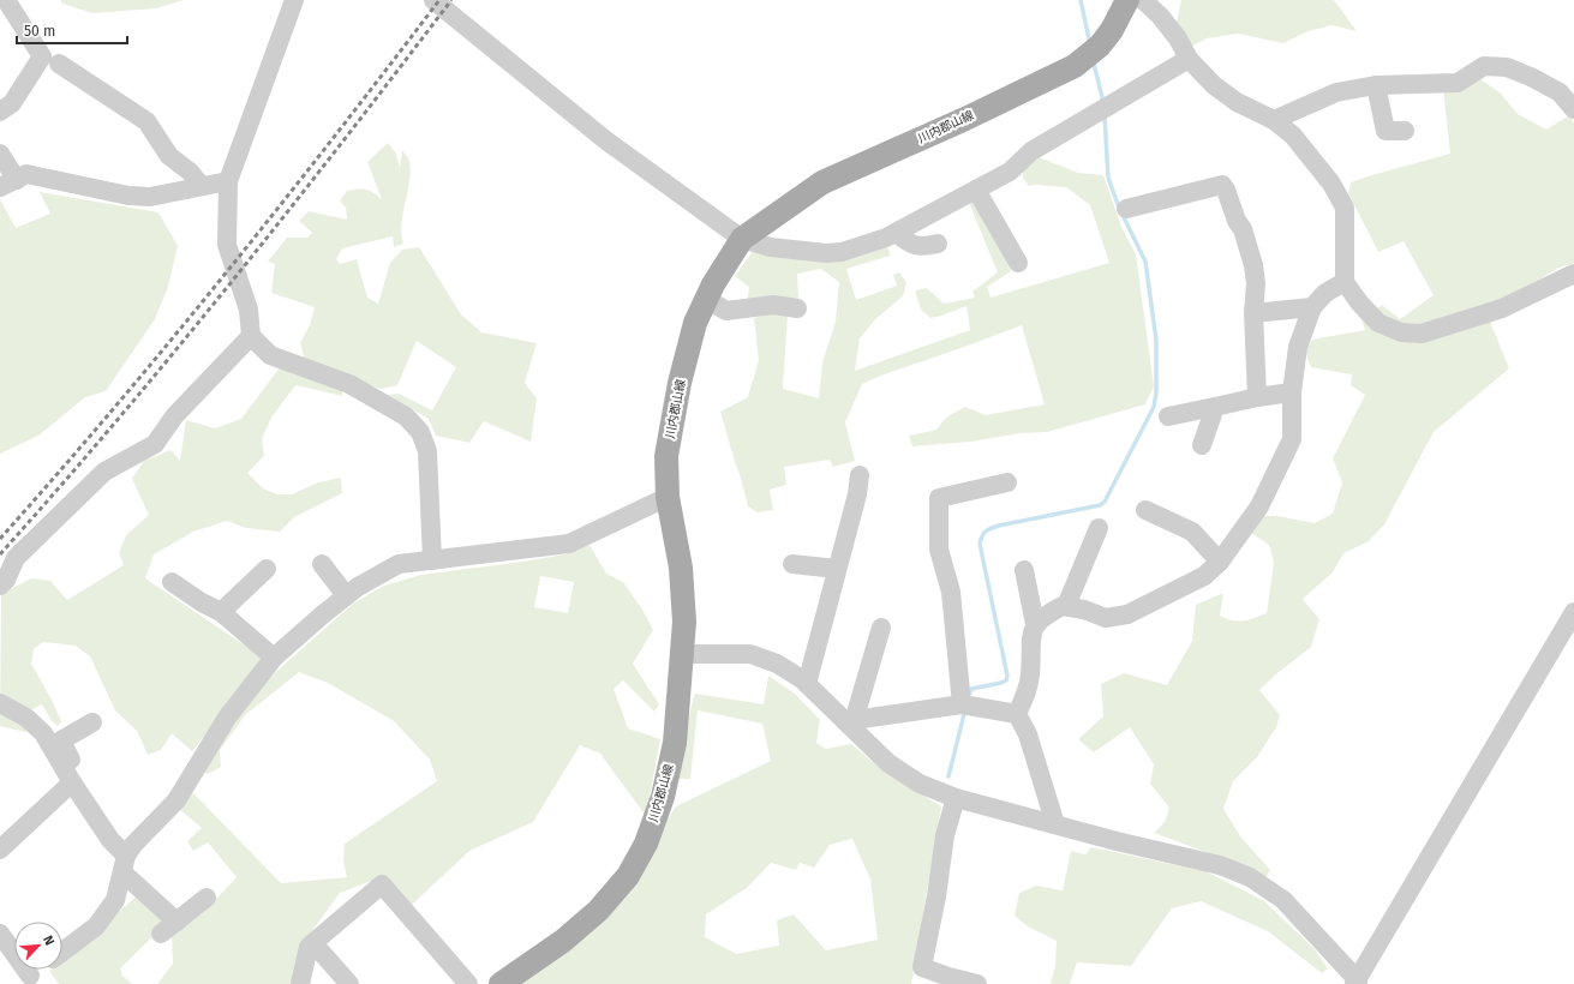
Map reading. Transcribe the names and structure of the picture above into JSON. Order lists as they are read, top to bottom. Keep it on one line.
{"streets":{"main road":["川内郡山線"]},"scale_bar":"50 m","north":"top right"}
